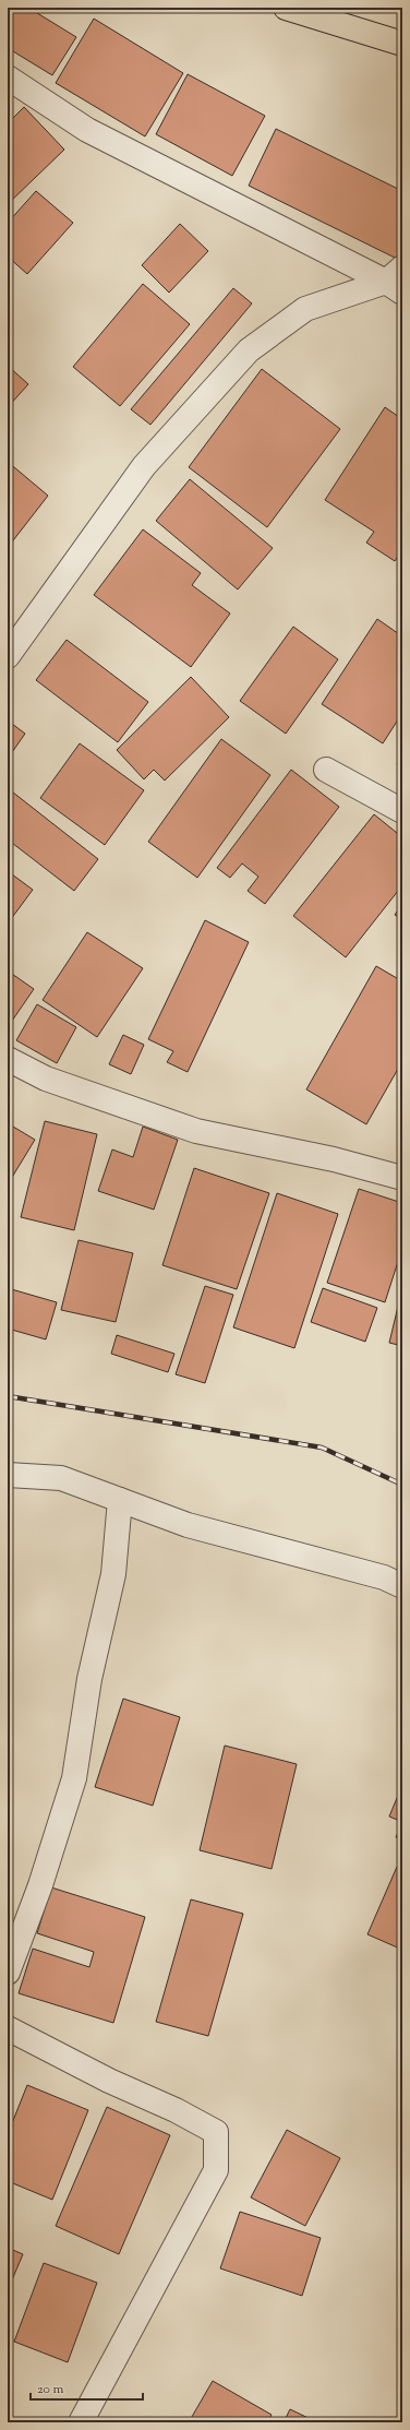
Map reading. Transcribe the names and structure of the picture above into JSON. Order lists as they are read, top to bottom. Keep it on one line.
{"scale_bar":"20 m"}
